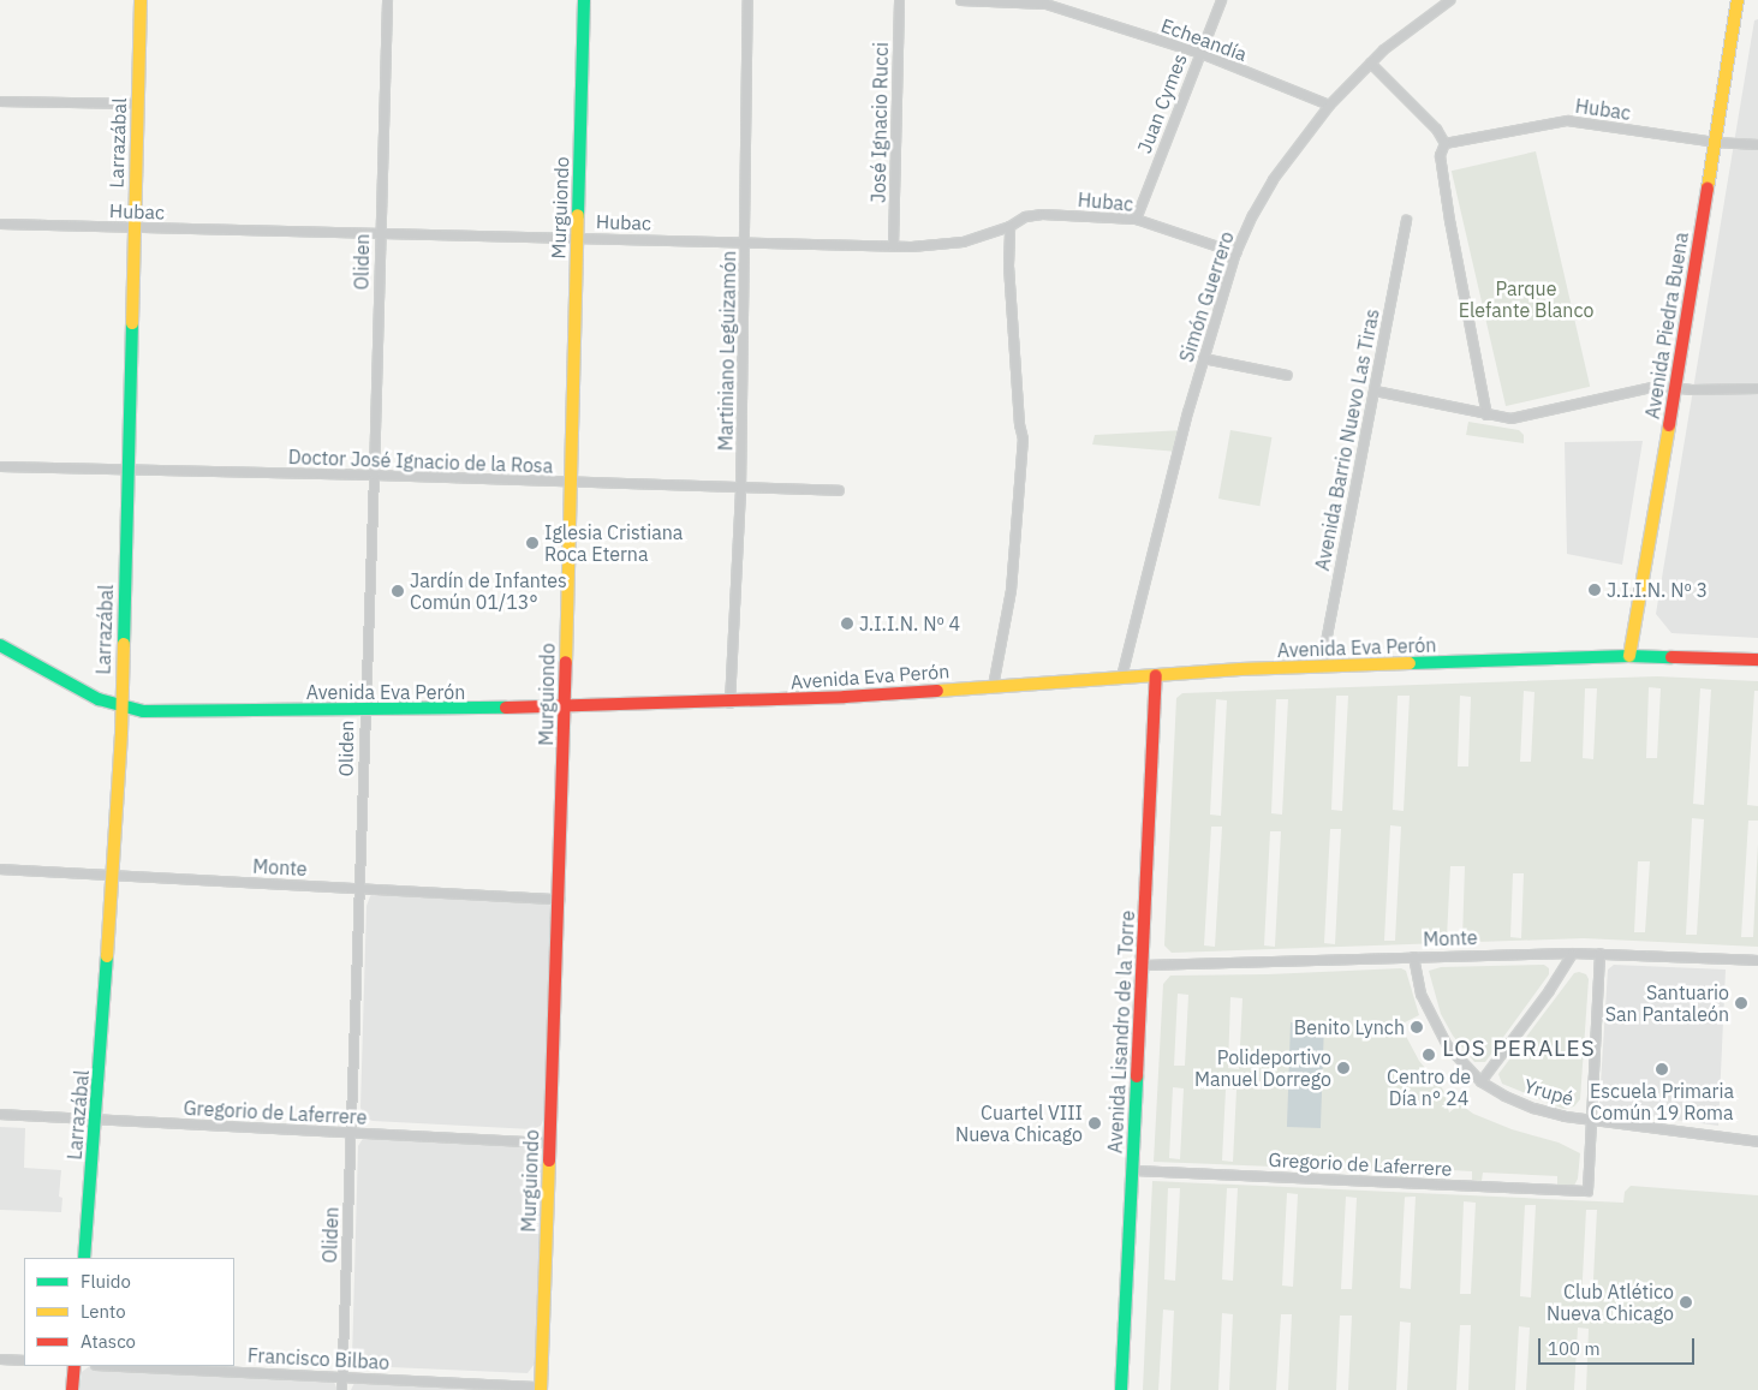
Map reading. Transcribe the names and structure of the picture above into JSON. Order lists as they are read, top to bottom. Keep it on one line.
{"streets":{"main road":["Larrazábal","Murguiondo","Avenida Piedra Buena","Avenida Eva Perón","Avenida Lisandro de la Torre"],"street":["Echeandía","Juan Cymes","Hubac","José Ignacio Rucci","Oliden","Simón Guerrero","Martiniano Leguizamón","Avenida Barrio Nuevo Las Tiras","Doctor José Ignacio de la Rosa","Monte","Yrupé","Gregorio de Laferrere","Francisco Bilbao"]},"crossings":[["Echeandía","Juan Cymes"],["Echeandía","Simón Guerrero"],["Juan Cymes","Hubac"],["Hubac","José Ignacio Rucci"],["Hubac","Larrazábal"],["Hubac","Murguiondo"],["Hubac","Oliden"],["Hubac","Simón Guerrero"],["Hubac","Avenida Piedra Buena"],["Hubac","Martiniano Leguizamón"],["Larrazábal","Doctor José Ignacio de la Rosa"],["Larrazábal","Avenida Eva Perón"],["Larrazábal","Monte"],["Larrazábal","Gregorio de Laferrere"],["Murguiondo","Doctor José Ignacio de la Rosa"],["Murguiondo","Avenida Eva Perón"],["Murguiondo","Monte"],["Murguiondo","Gregorio de Laferrere"],["Murguiondo","Francisco Bilbao"],["Oliden","Doctor José Ignacio de la Rosa"],["Oliden","Avenida Eva Perón"],["Oliden","Monte"],["Oliden","Gregorio de Laferrere"],["Oliden","Francisco Bilbao"],["Simón Guerrero","Avenida Eva Perón"],["Avenida Piedra Buena","Avenida Eva Perón"],["Martiniano Leguizamón","Doctor José Ignacio de la Rosa"],["Martiniano Leguizamón","Avenida Eva Perón"],["Avenida Barrio Nuevo Las Tiras","Avenida Eva Perón"],["Avenida Eva Perón","Avenida Lisandro de la Torre"],["Monte","Avenida Lisandro de la Torre"],["Monte","Yrupé"],["Avenida Lisandro de la Torre","Gregorio de Laferrere"],["Yrupé","Gregorio de Laferrere"]],"districts":["LOS PERALES"],"parks":["Parque Elefante Blanco"],"places":["Iglesia Cristiana Roca Eterna","J.I.I.N. Nº 3","Jardín de Infantes Común 01/13°","J.I.I.N. Nº 4","Santuario San Pantaleón","Benito Lynch","Centro de Día n° 24","Polideportivo Manuel Dorrego","Escuela Primaria Común 19 Roma","Cuartel VIII Nueva Chicago","Club Atlético Nueva Chicago"],"legend":["Fluido","Lento","Atasco"],"scale_bar":"100 m"}
